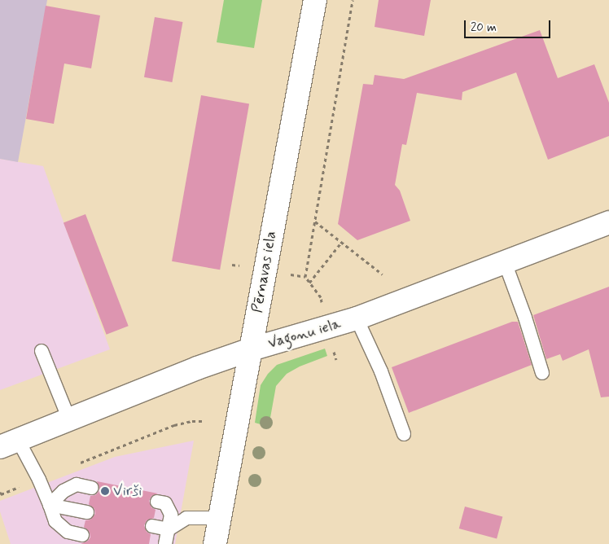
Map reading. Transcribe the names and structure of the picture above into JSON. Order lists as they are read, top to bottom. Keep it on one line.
{"streets":{"street":["Pērnavas iela","Vagonu iela"]},"crossings":[["Pērnavas iela","Vagonu iela"]],"places":["Virši"],"scale_bar":"20 m"}
